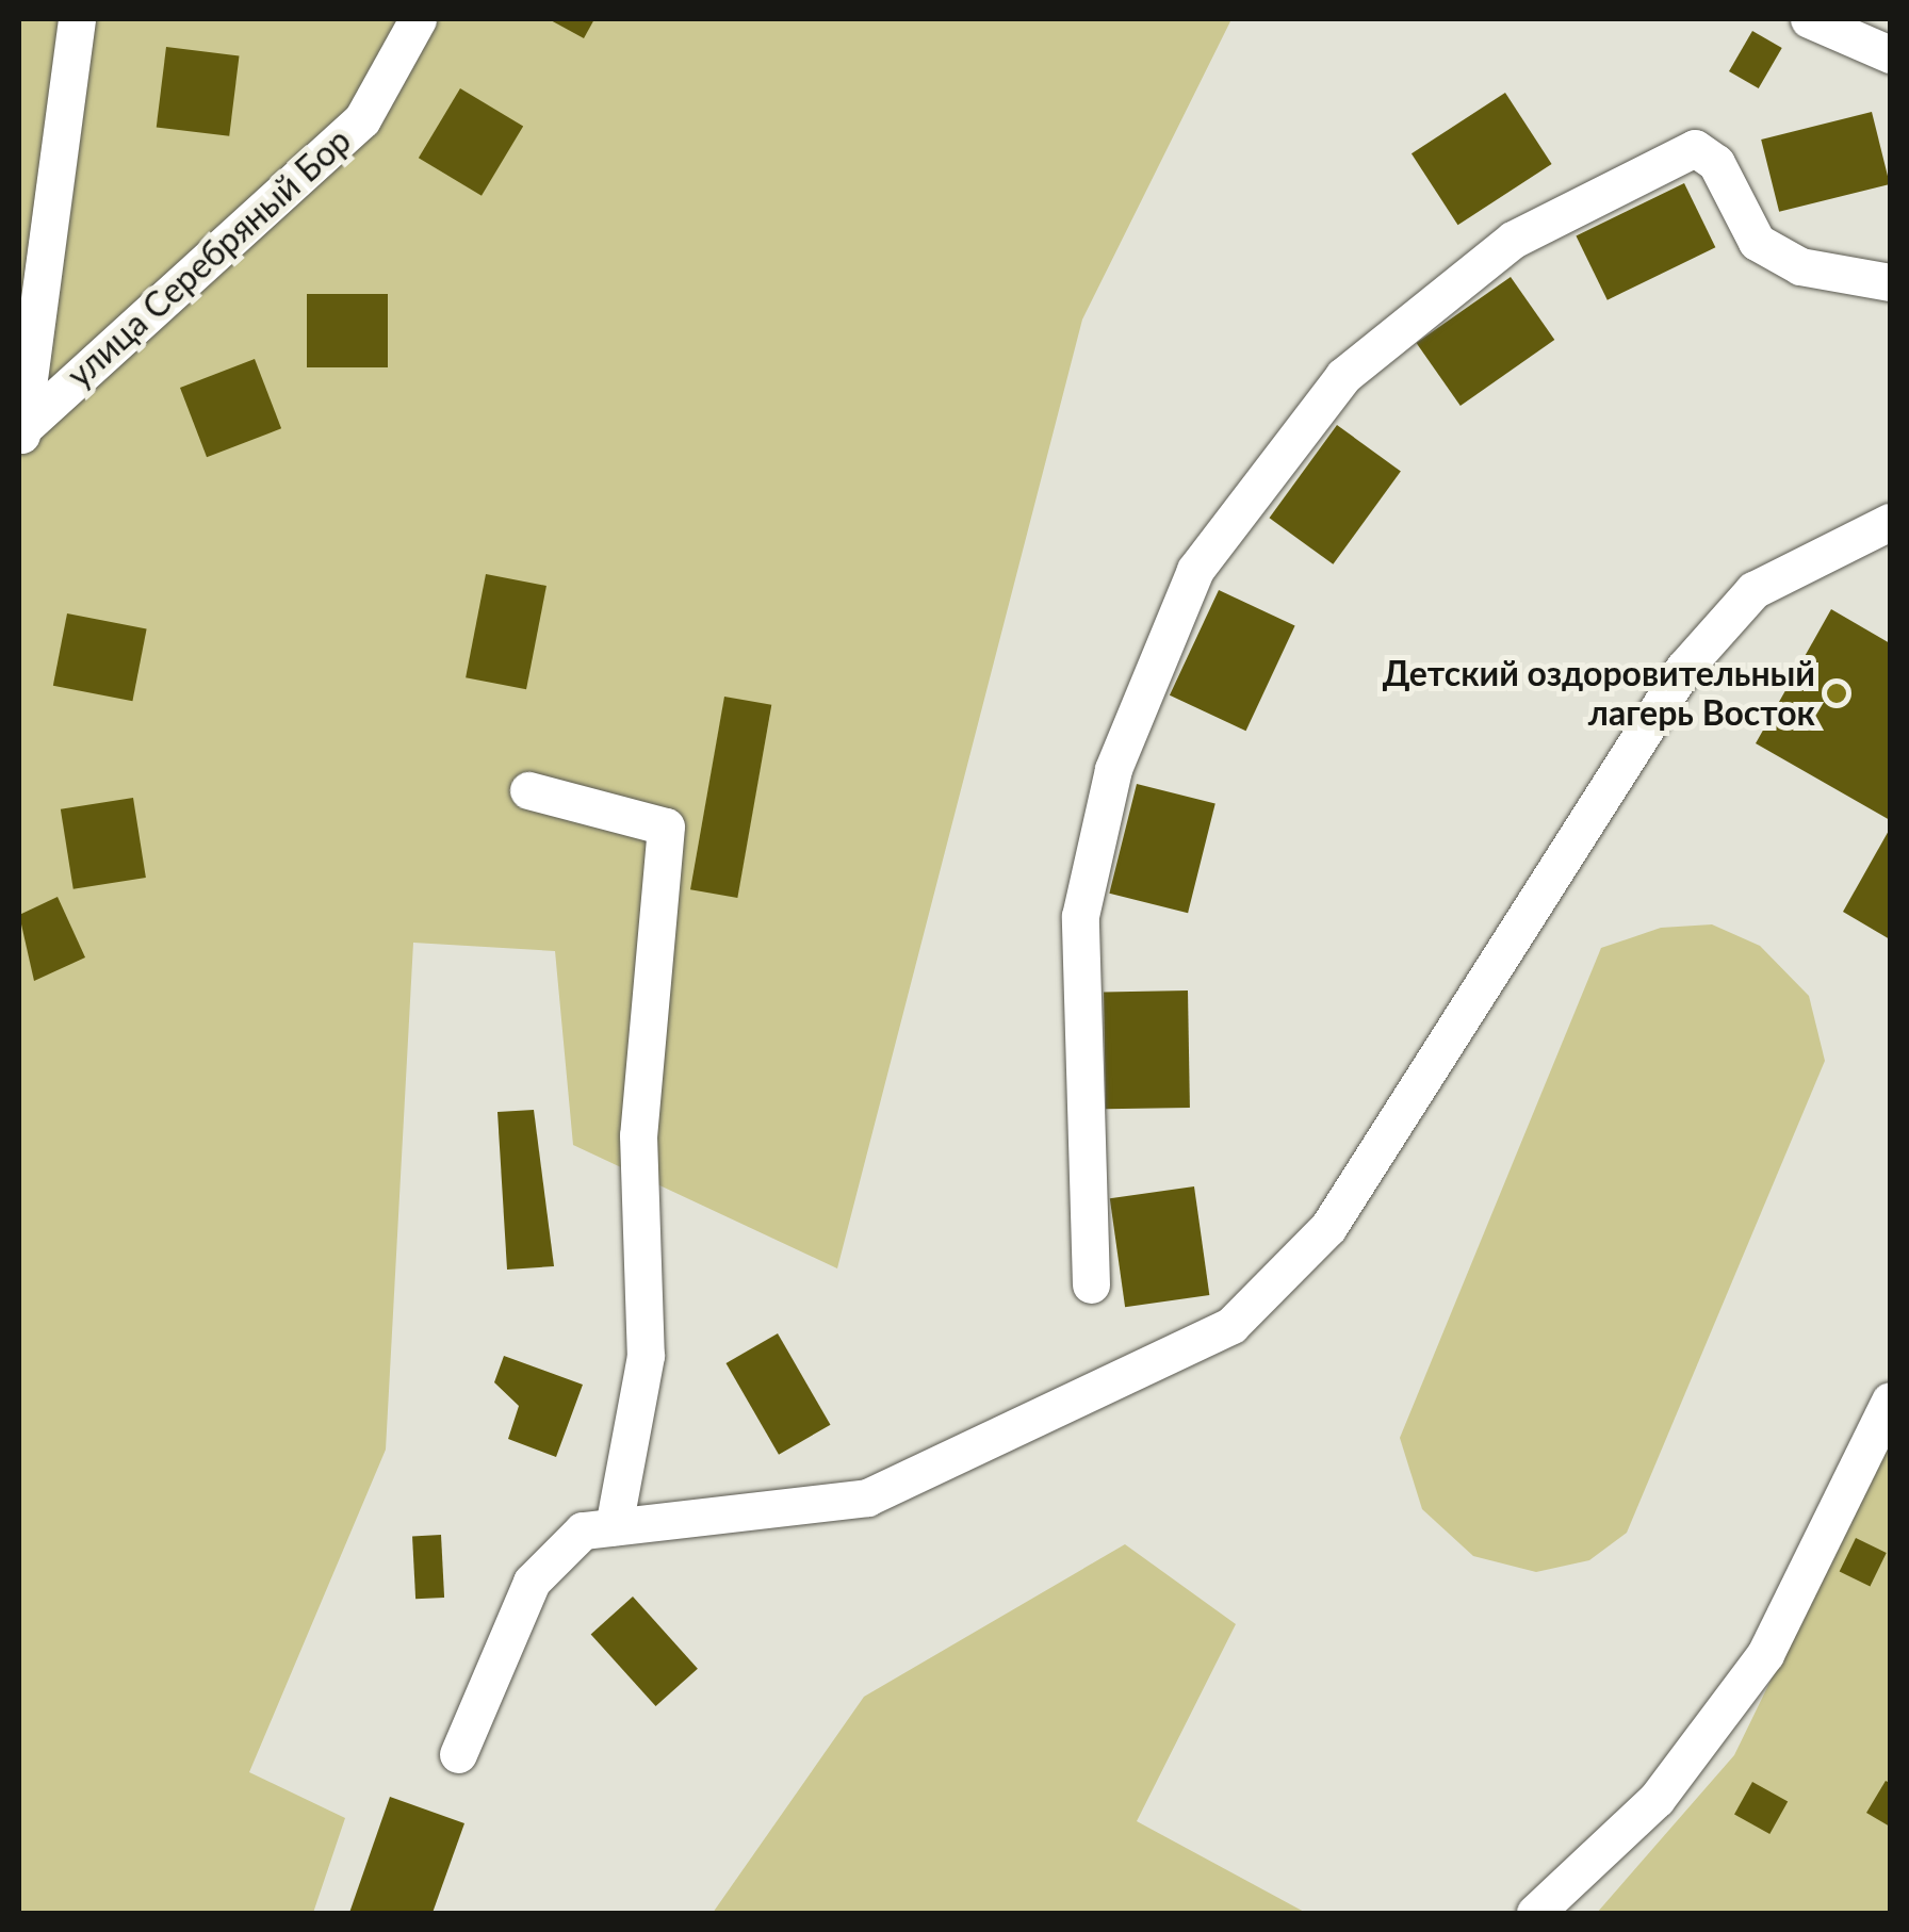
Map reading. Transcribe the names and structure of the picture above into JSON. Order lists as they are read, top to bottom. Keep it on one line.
{"streets":{"street":["улица Серебряный Бор"]},"places":["Детский оздоровительный лагерь Восток"]}
